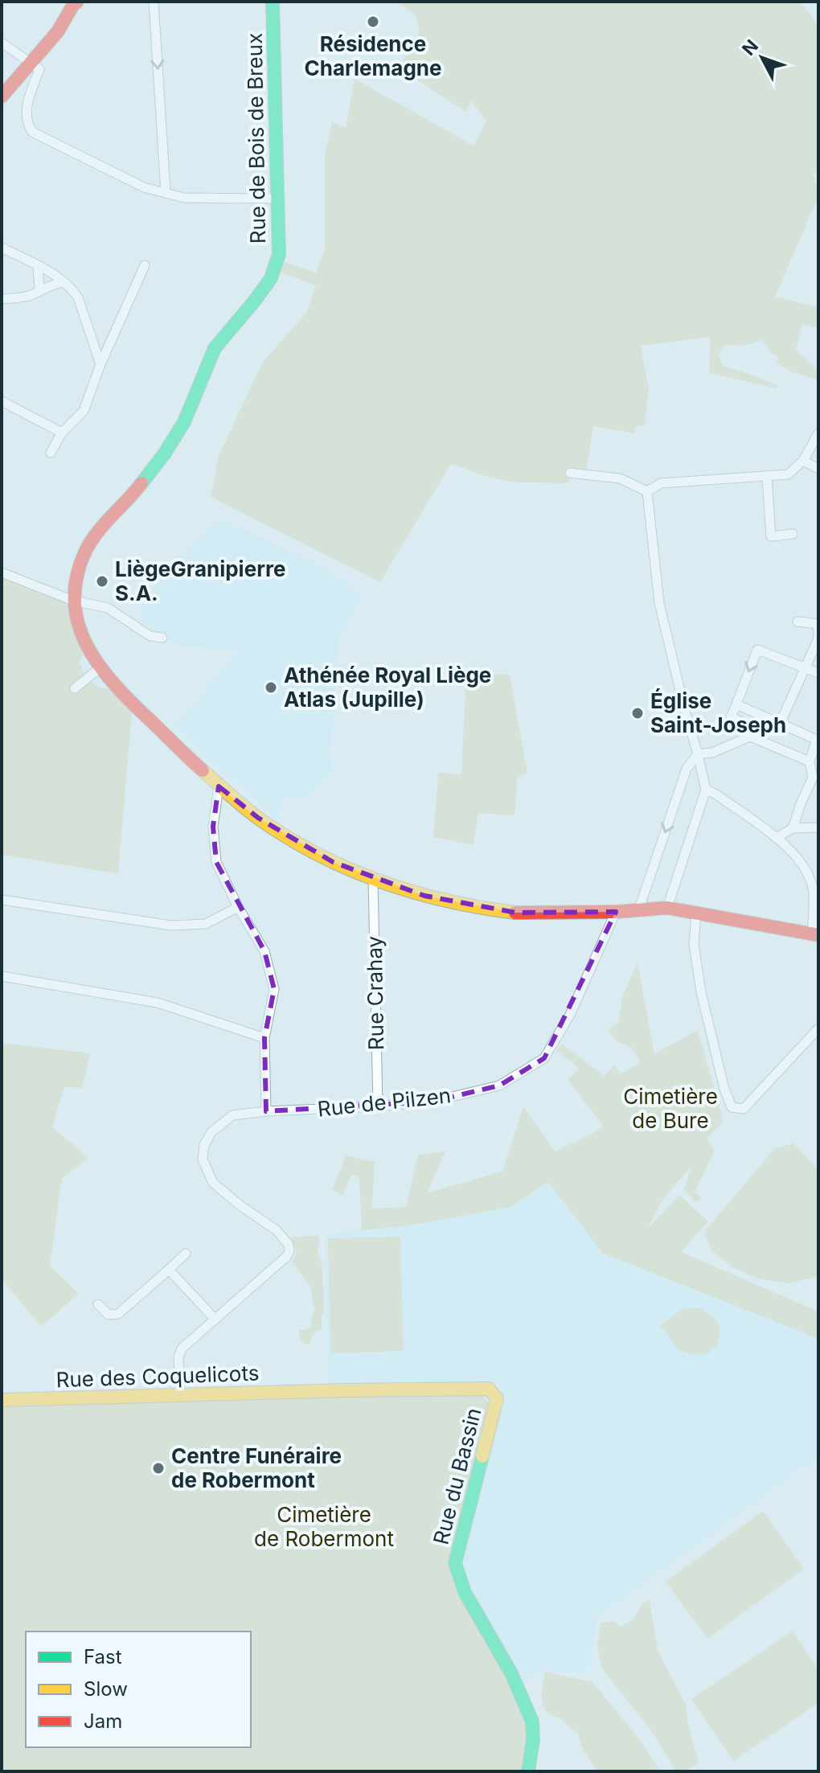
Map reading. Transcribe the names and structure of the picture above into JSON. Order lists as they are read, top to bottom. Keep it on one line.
{"streets":{"street":["Rue de Bois de Breux","Rue Crahay","Rue de Pilzen","Rue des Coquelicots","Rue du Bassin"]},"crossings":[["Rue de Bois de Breux","Rue Crahay"],["Rue de Bois de Breux","Rue de Pilzen"],["Rue Crahay","Rue de Pilzen"],["Rue des Coquelicots","Rue du Bassin"]],"parks":["Cimetière de Bure","Cimetière de Robermont"],"places":["Résidence Charlemagne","LiègeGranipierre S.A.","Athénée Royal Liège Atlas (Jupille)","Église Saint-Joseph","Centre Funéraire de Robermont"],"legend":["Fast","Slow","Jam"],"north":"top left"}
